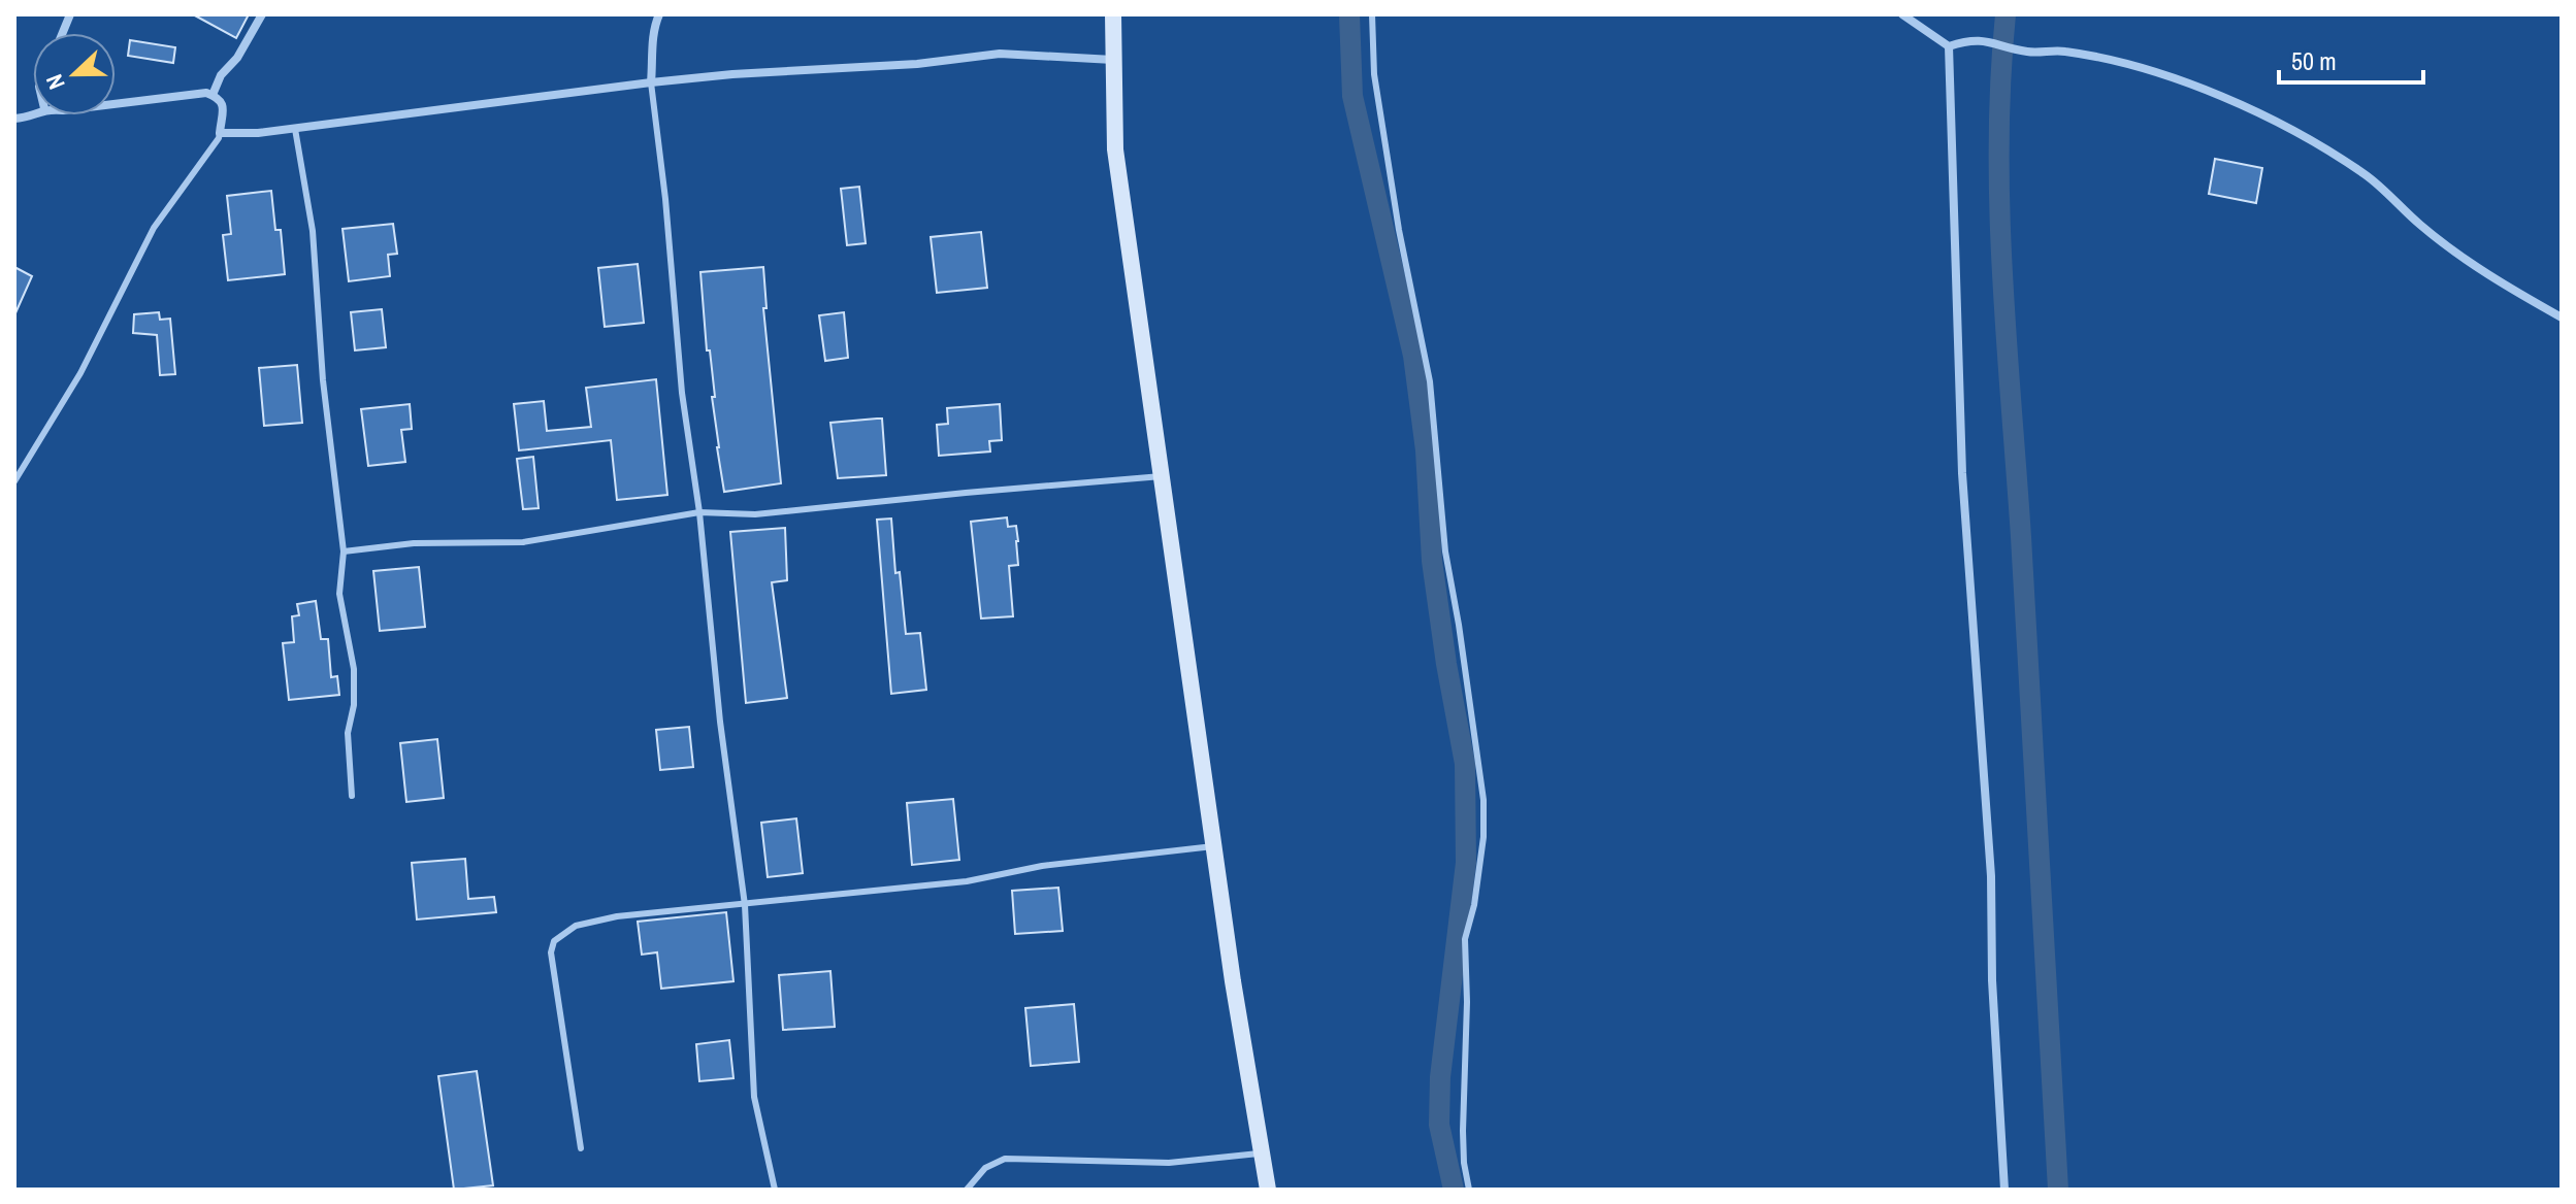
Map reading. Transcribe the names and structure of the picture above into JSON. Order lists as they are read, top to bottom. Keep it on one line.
{"scale_bar":"50 m","north":"left"}
